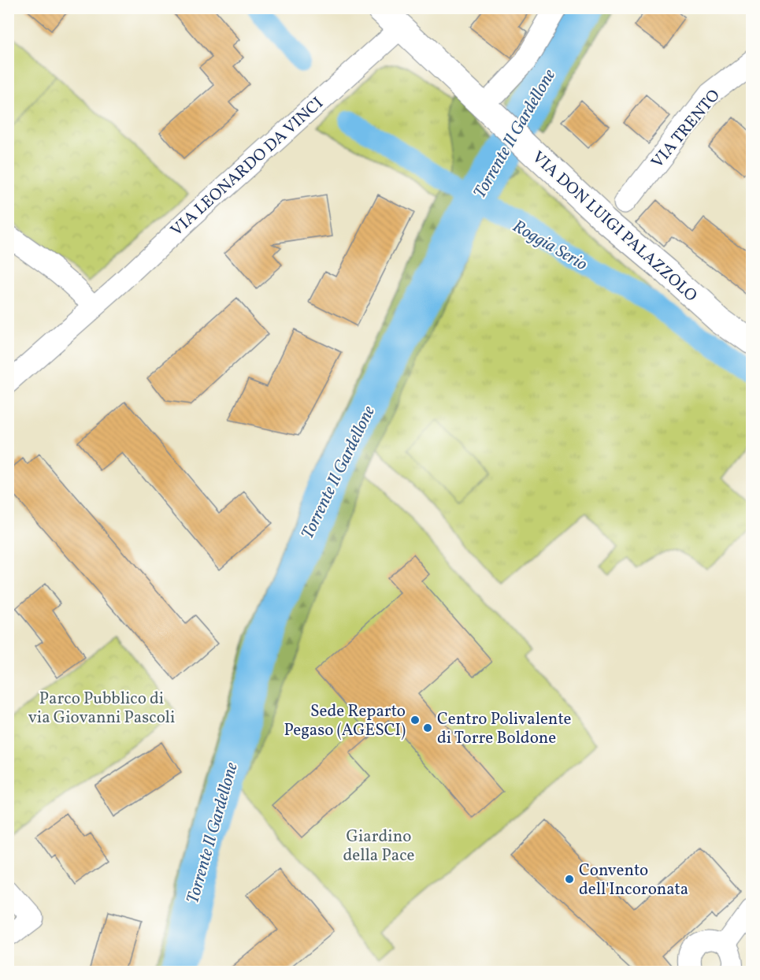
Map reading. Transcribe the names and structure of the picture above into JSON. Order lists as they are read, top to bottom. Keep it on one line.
{"streets":{"street":["VIA TRENTO","VIA LEONARDO DA VINCI","VIA DON LUIGI PALAZZOLO"]},"crossings":[["VIA LEONARDO DA VINCI","VIA DON LUIGI PALAZZOLO"]],"water":["Torrente Il Gardellone","Roggia Serio"],"parks":["Parco Pubblico di via Giovanni Pascoli","Giardino della Pace"],"places":["Sede Reparto Pegaso (AGESCI)","Centro Polivalente di Torre Boldone","Convento dell'Incoronata"]}
